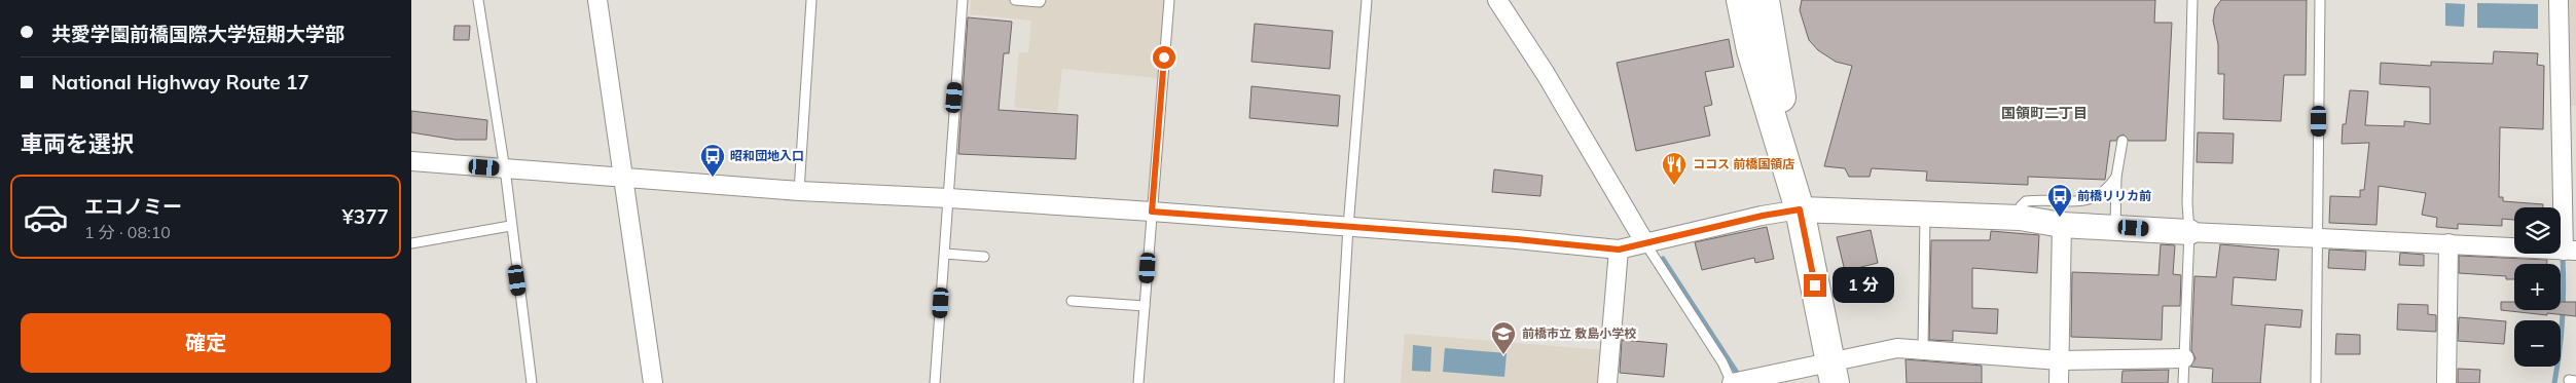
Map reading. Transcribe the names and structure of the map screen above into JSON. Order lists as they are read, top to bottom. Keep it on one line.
{"districts":["国領町二丁目"],"places":{"bus stop":["昭和団地入口","前橋リリカ前"],"restaurant":["ココス 前橋国領店"],"school or university":["前橋市立 敷島小学校"]},"page":{"banner":["共愛学園前橋国際大学短期大学部","National Highway Route 17"],"heading":"車両を選択","list":[{"name":"エコノミー","note":"1 分 · 08:10","value":"¥377"}],"map_buttons":["+","−"],"bubble":"1 分","buttons":"確定"}}
